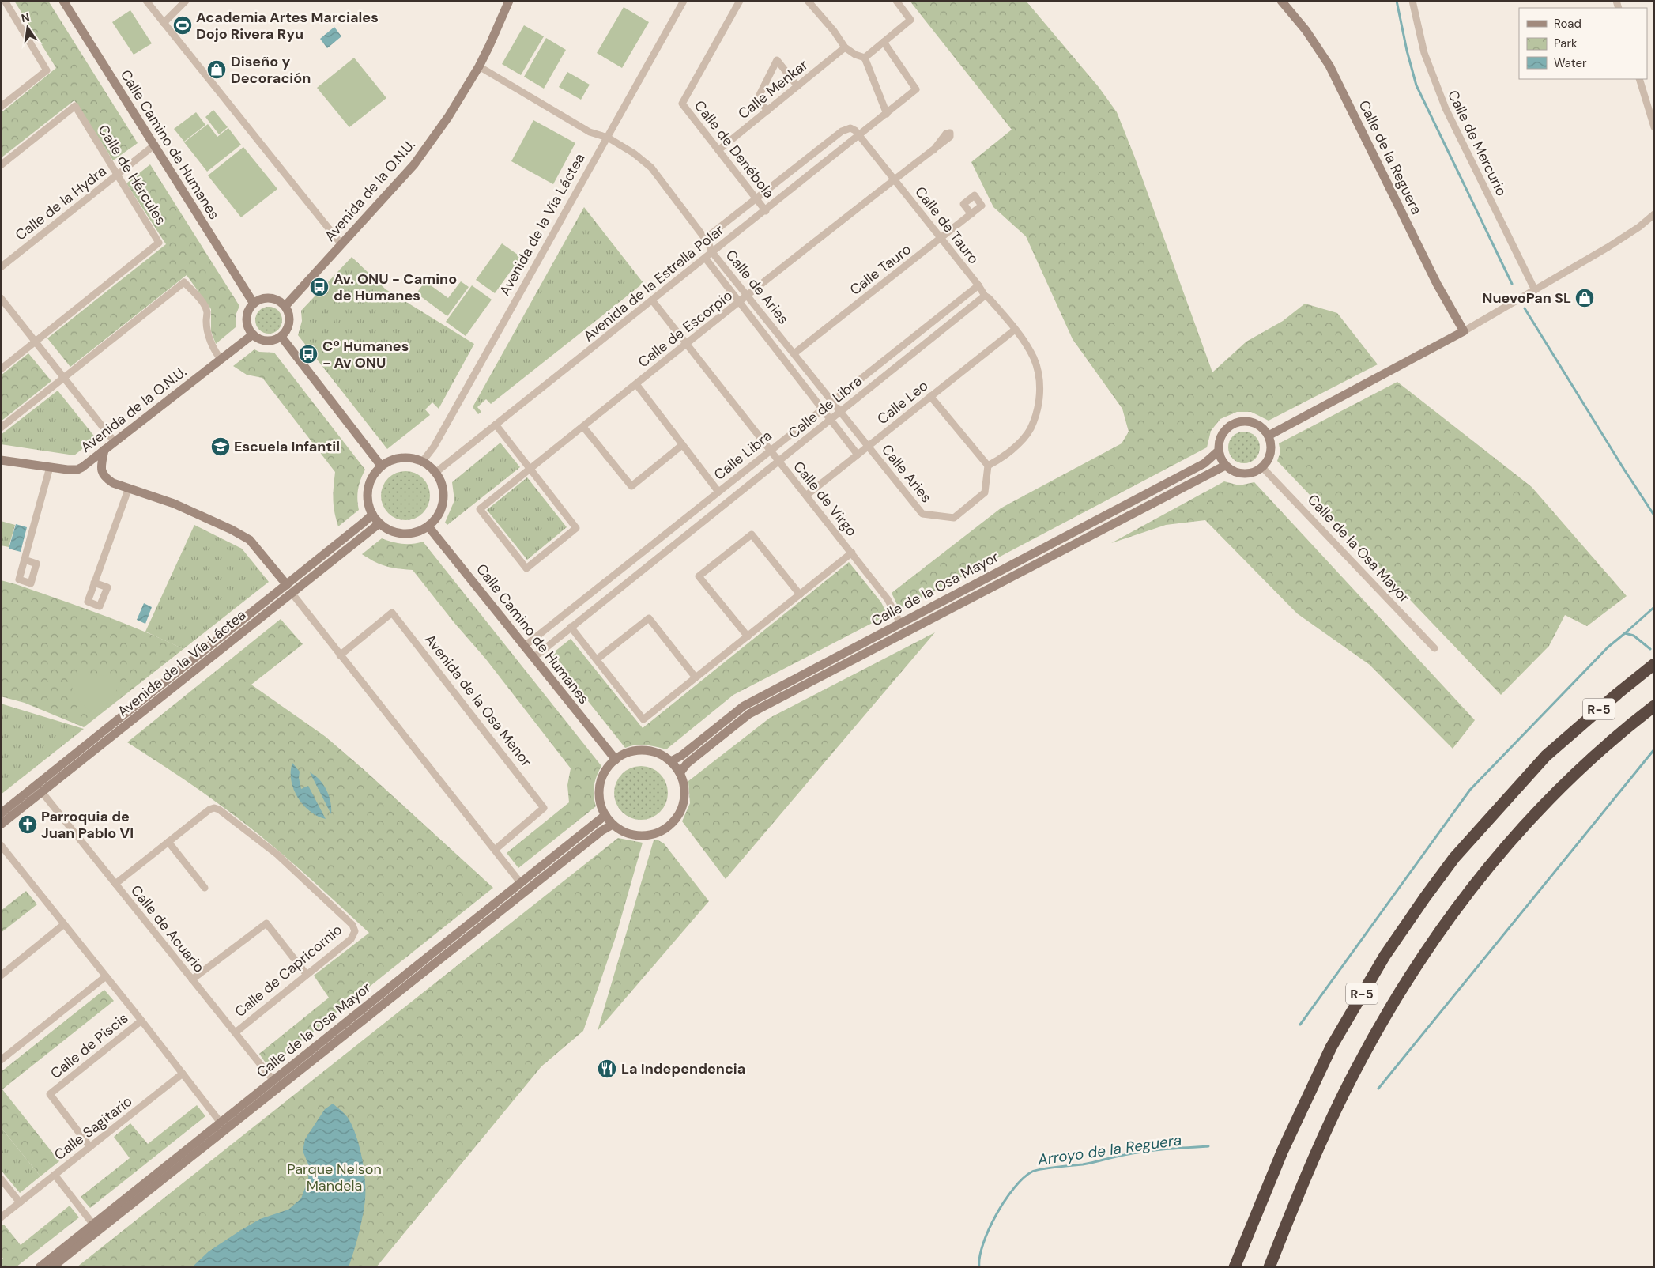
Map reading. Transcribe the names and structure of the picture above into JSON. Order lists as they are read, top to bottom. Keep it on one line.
{"streets":{"highway":["R-5"],"street":["Calle Menkar","Calle de Mercurio","Calle Camino de Humanes","Calle de Denébola","Calle de la Reguera","Calle de Hércules","Avenida de la O.N.U.","Calle de la Hydra","Avenida de la Vía Láctea","Calle de Tauro","Calle Tauro","Avenida de la Estrella Polar","Calle de Aries","Calle de Escorpio","Calle Leo","Calle de Libra","Calle Libra","Calle Aries","Calle de Virgo","Calle de la Osa Mayor","Avenida de la Osa Menor","Calle de Acuario","Calle de Capricornio","Calle de Piscis","Calle Sagitario"]},"crossings":[["Calle Menkar","Calle de Denébola"],["Calle Camino de Humanes","Avenida de la O.N.U."],["Calle Camino de Humanes","Calle de la Hydra"],["Calle Camino de Humanes","Avenida de la Vía Láctea"],["Calle Camino de Humanes","Avenida de la Estrella Polar"],["Calle Camino de Humanes","Calle de Libra"],["Calle Camino de Humanes","Calle Libra"],["Calle Camino de Humanes","Calle de la Osa Mayor"],["Calle de Denébola","Avenida de la Estrella Polar"],["Calle de Hércules","Calle de la Hydra"],["Avenida de la O.N.U.","Calle de Aries"],["Avenida de la Vía Láctea","Avenida de la Estrella Polar"],["Avenida de la Vía Láctea","Calle de Aries"],["Avenida de la Vía Láctea","Calle de Acuario"],["Calle de Tauro","Calle Tauro"],["Calle de Tauro","Avenida de la Estrella Polar"],["Calle de Tauro","Calle de Escorpio"],["Calle de Tauro","Calle Leo"],["Calle de Tauro","Calle de Libra"],["Calle de Tauro","Calle Libra"],["Calle Tauro","Calle de Aries"],["Avenida de la Estrella Polar","Calle de Aries"],["Avenida de la Estrella Polar","Calle de Escorpio"],["Avenida de la Estrella Polar","Calle de Virgo"],["Calle de Aries","Calle de Escorpio"],["Calle de Aries","Calle Leo"],["Calle de Aries","Calle de Libra"],["Calle de Aries","Calle Libra"],["Calle de Aries","Calle Aries"],["Calle de Escorpio","Calle de Virgo"],["Calle Leo","Calle Aries"],["Calle Leo","Calle de Virgo"],["Calle de Libra","Calle de Virgo"],["Calle Libra","Calle de Virgo"],["Calle de Virgo","Calle de la Osa Mayor"],["Calle de la Osa Mayor","Calle de Acuario"],["Calle de la Osa Mayor","Calle de Piscis"],["Calle de Acuario","Calle de Capricornio"],["Calle de Piscis","Calle Sagitario"]],"water":["Arroyo de la Reguera"],"parks":["Parque Nelson Mandela"],"places":{"sports":["Academia Artes Marciales Dojo Rivera Ryu"],"shop":["Diseño y Decoración","NuevoPan SL"],"bus stop":["Av. ONU - Camino de Humanes","Cº Humanes - Av ONU"],"school or university":["Escuela Infantil"],"church":["Parroquia de Juan Pablo VI"],"restaurant":["La Independencia"]},"legend":["Road","Park","Water"],"north":"top"}
